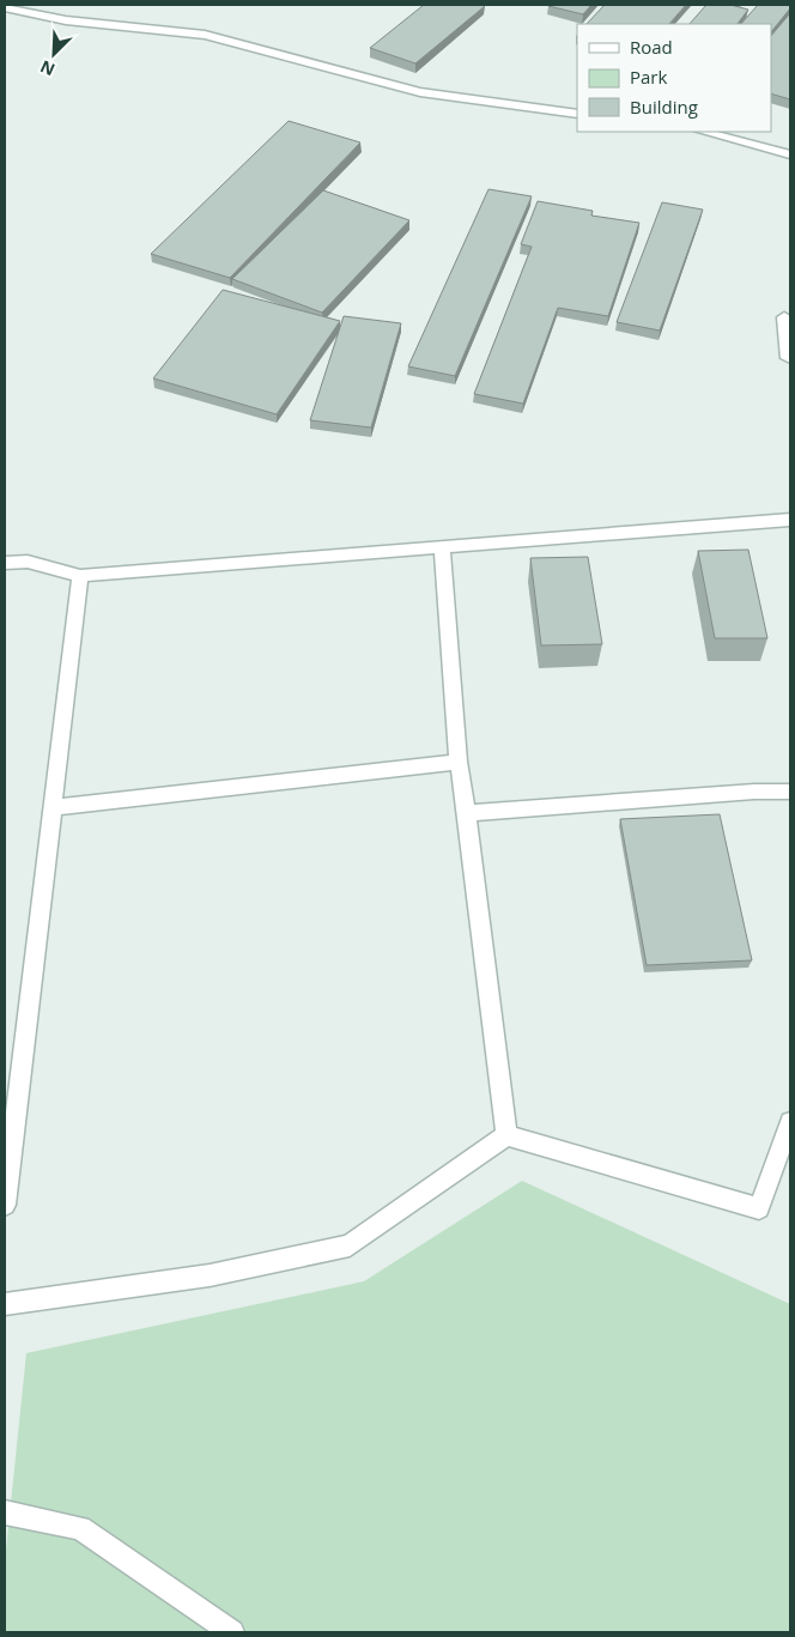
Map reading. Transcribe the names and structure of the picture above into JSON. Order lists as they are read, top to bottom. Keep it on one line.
{"legend":["Road","Park","Building"],"north":"bottom left"}
